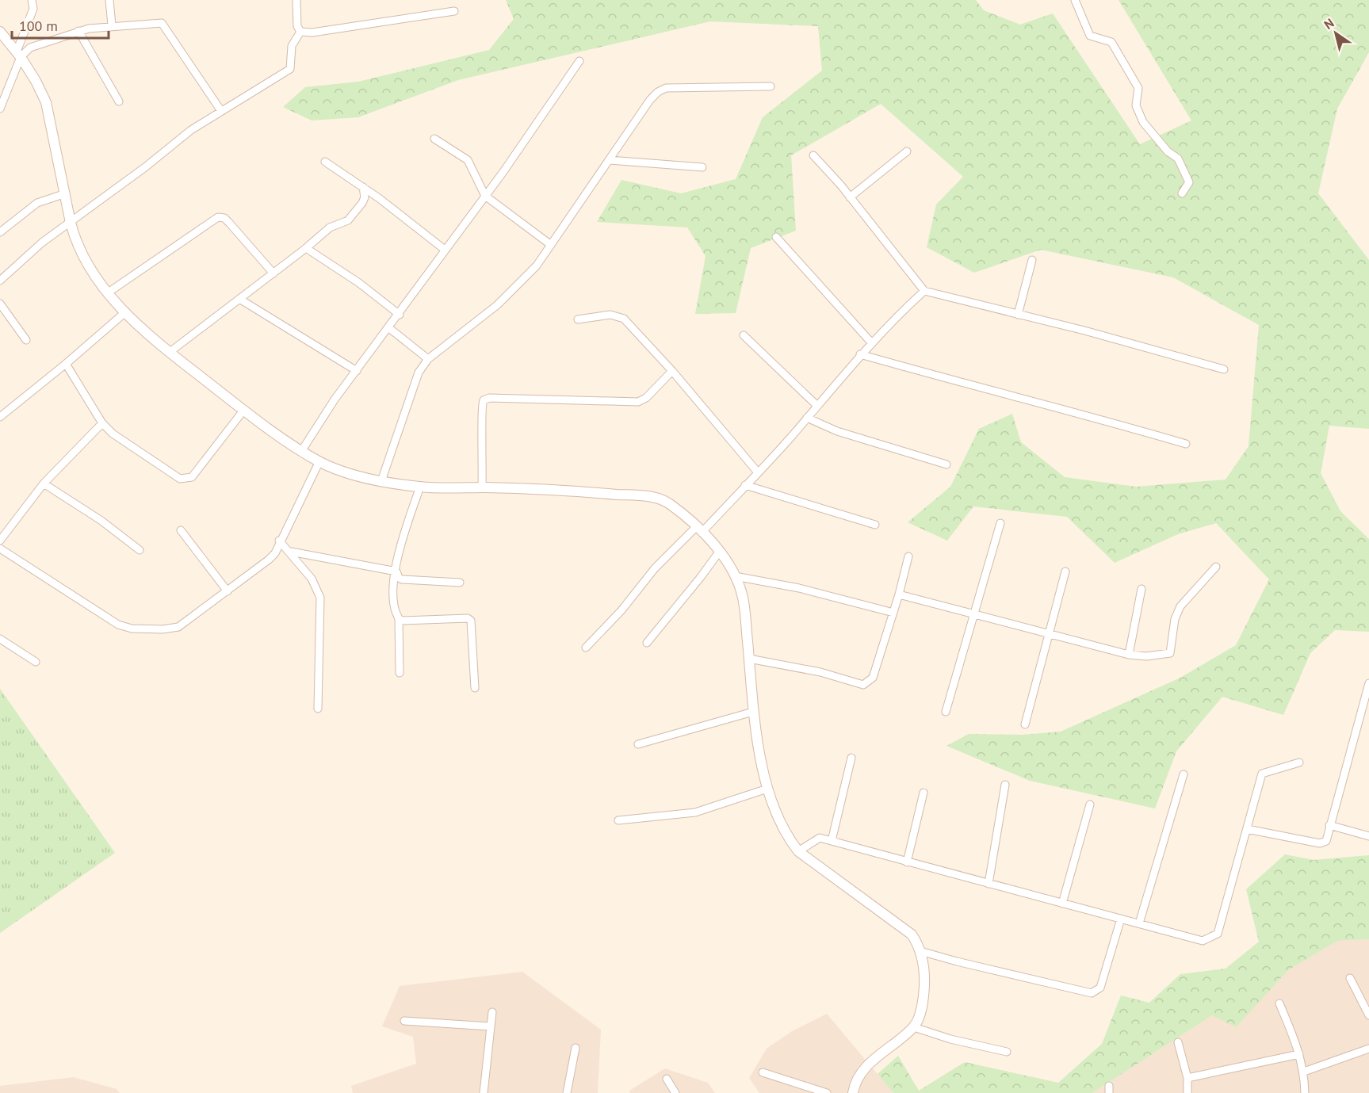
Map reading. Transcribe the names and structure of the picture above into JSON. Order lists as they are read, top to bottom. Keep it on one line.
{"scale_bar":"100 m","north":"top left"}
